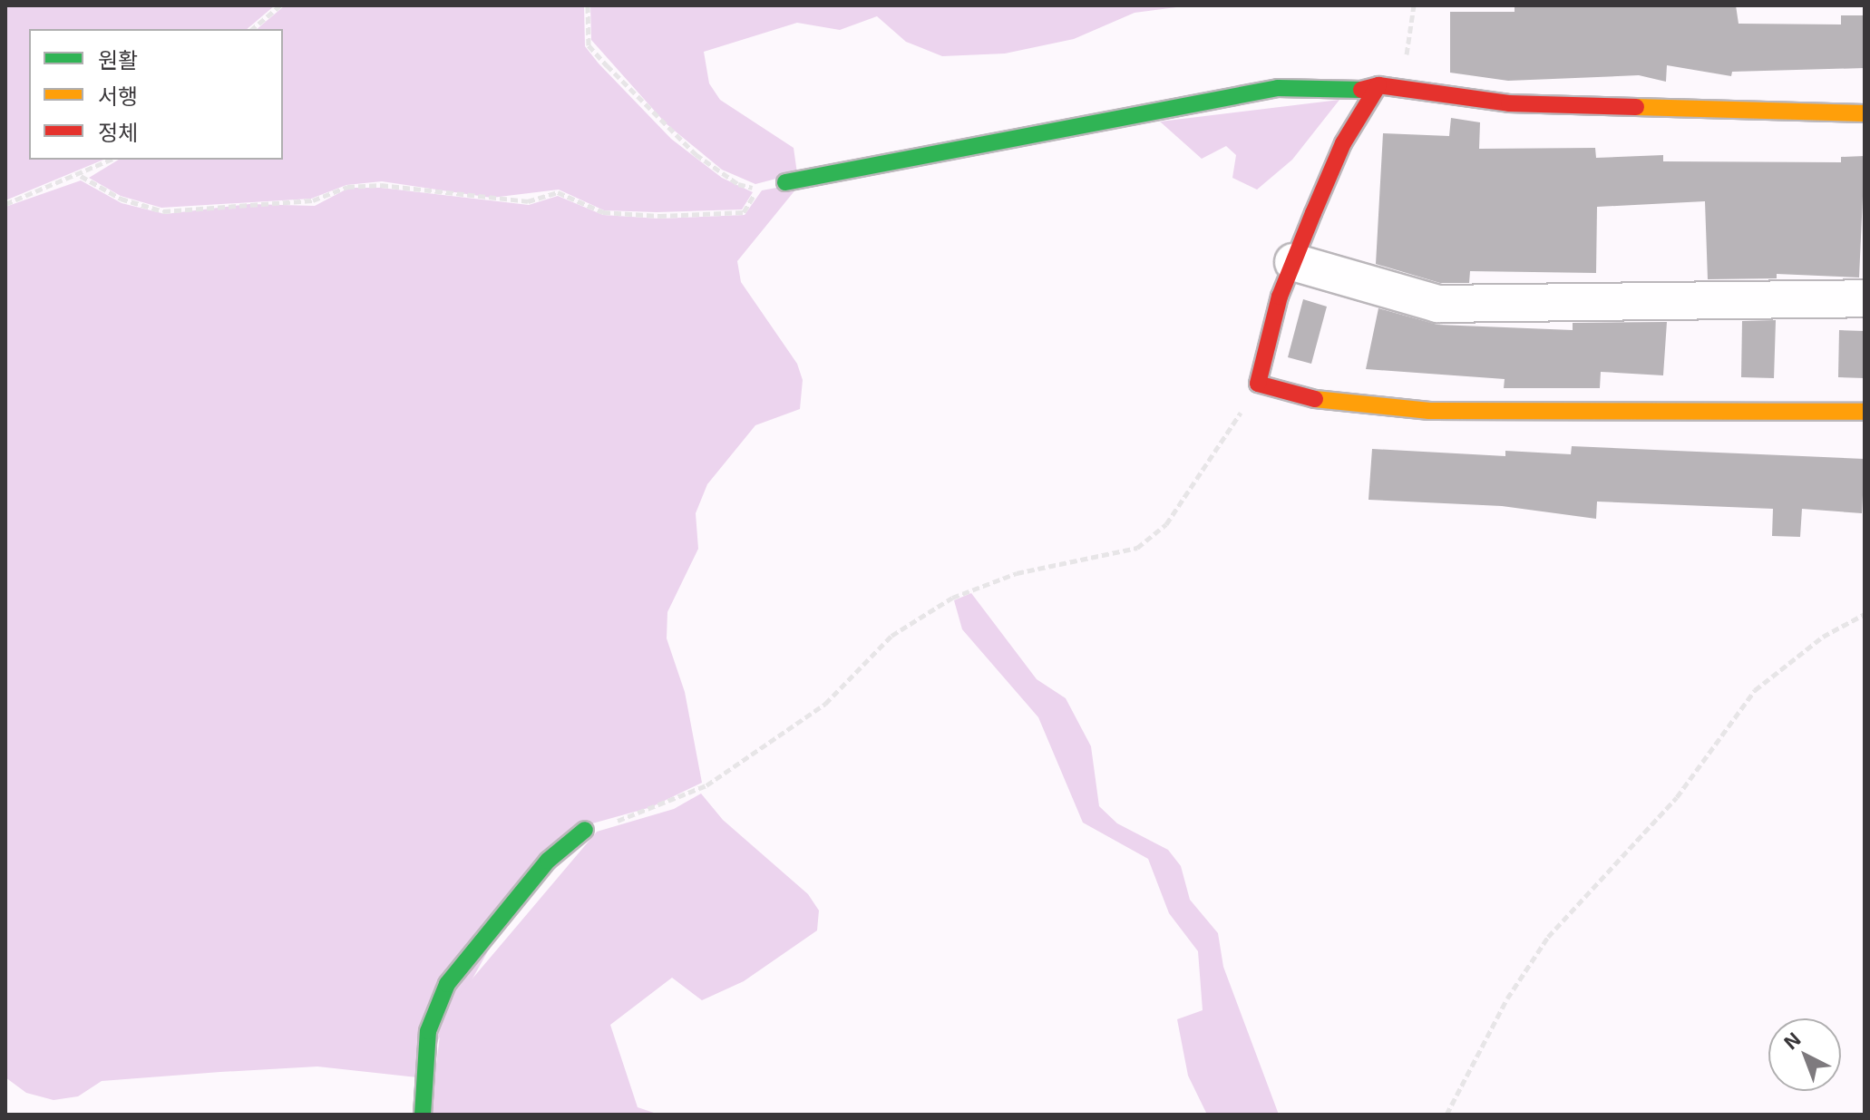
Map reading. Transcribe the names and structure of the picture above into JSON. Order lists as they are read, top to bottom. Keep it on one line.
{"legend":["원활","서행","정체"],"north":"top left"}
